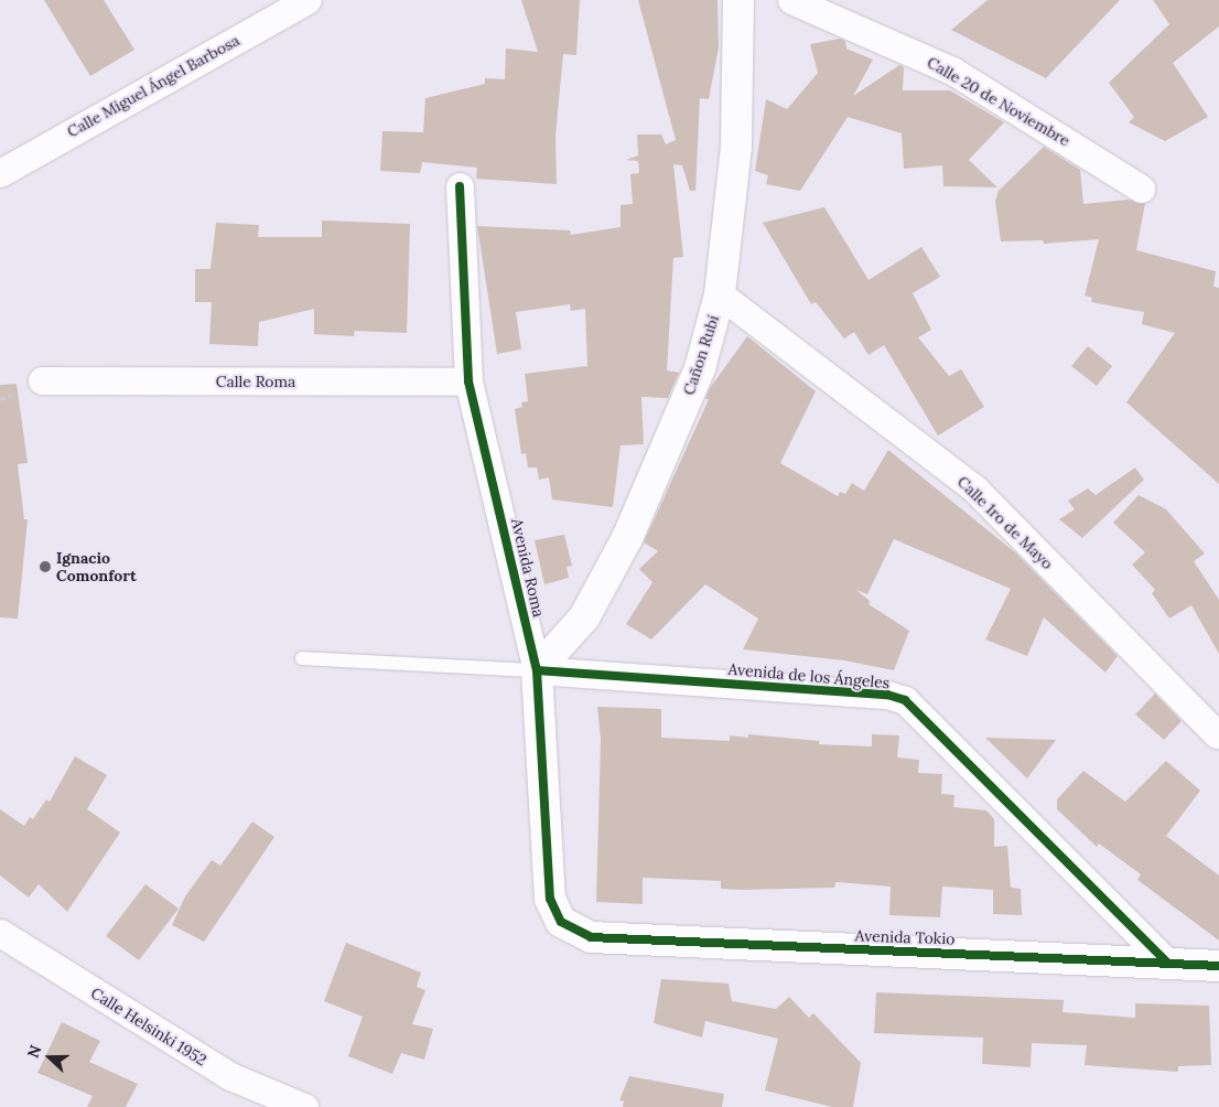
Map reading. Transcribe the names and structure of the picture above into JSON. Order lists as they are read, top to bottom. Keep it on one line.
{"streets":{"street":["Calle Miguel Ángel Barbosa","Calle 20 de Noviembre","Cañon Rubí","Calle Roma","Calle 1ro de Mayo","Avenida Roma","Avenida de los Ángeles","Avenida Tokio","Calle Helsinki 1952"]},"crossings":[["Cañon Rubí","Calle 1ro de Mayo"],["Cañon Rubí","Avenida Roma"],["Cañon Rubí","Avenida de los Ángeles"],["Calle Roma","Avenida Roma"],["Avenida Roma","Avenida de los Ángeles"],["Avenida Roma","Avenida Tokio"],["Avenida de los Ángeles","Avenida Tokio"]],"places":["Ignacio Comonfort"],"north":"left"}
